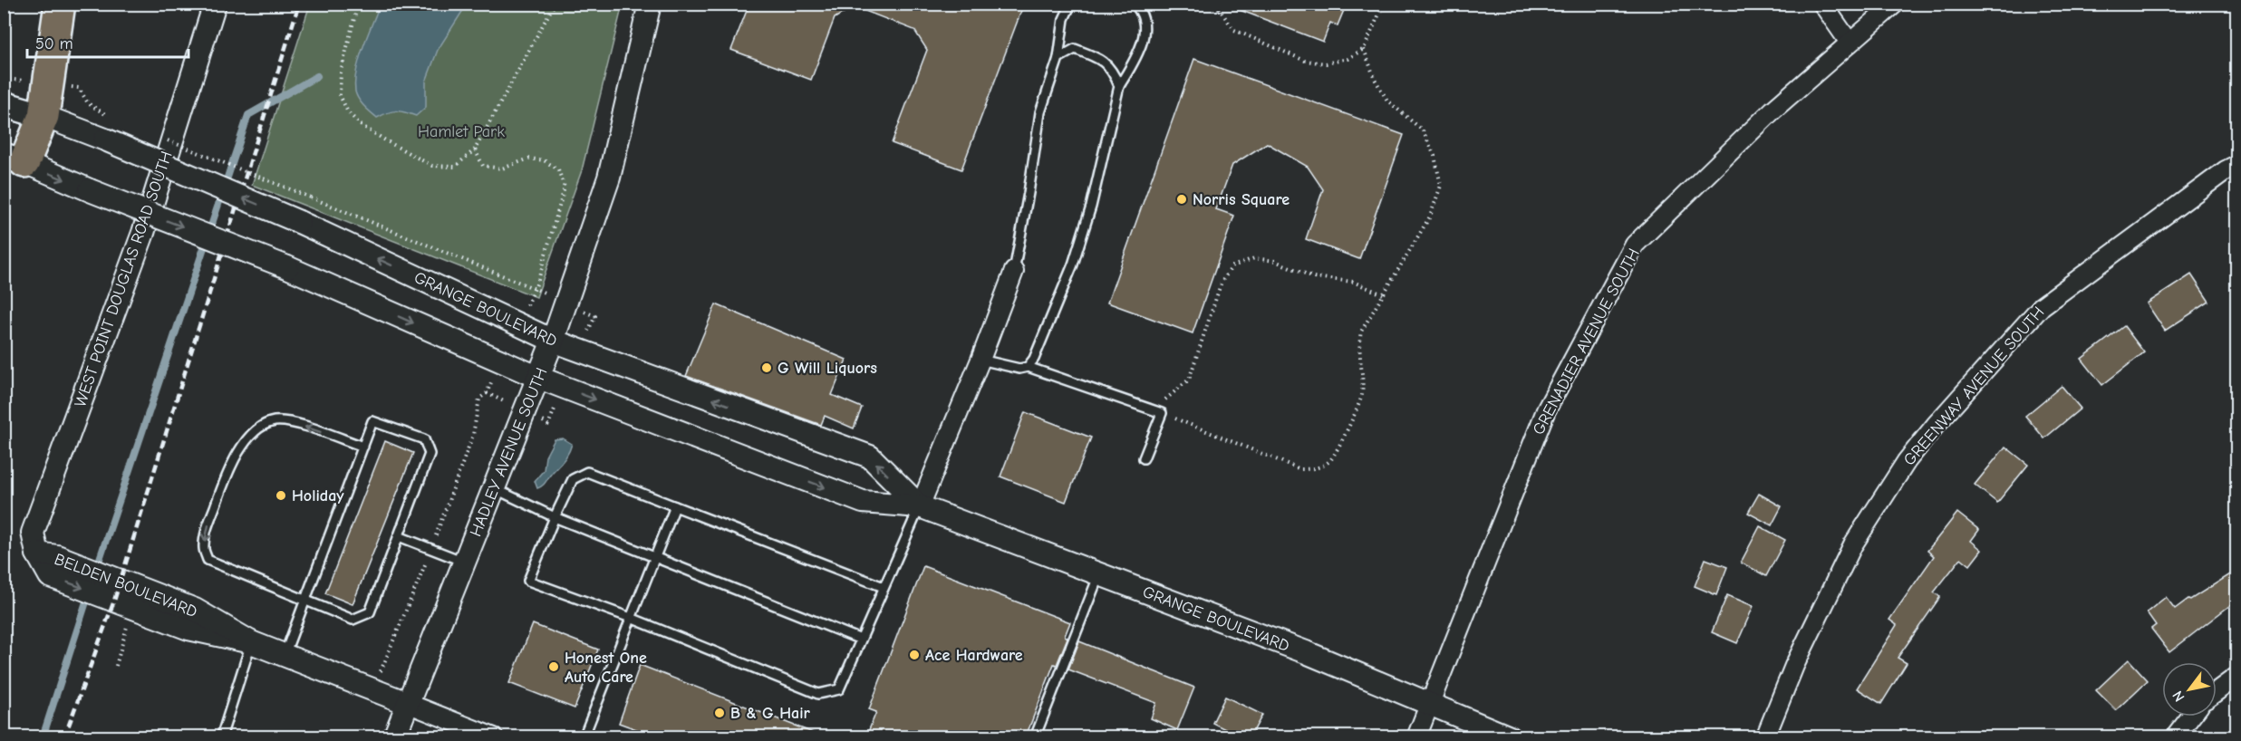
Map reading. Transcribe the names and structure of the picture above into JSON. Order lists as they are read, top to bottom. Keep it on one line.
{"streets":{"street":["WEST POINT DOUGLAS ROAD SOUTH","GRANGE BOULEVARD","GRENADIER AVENUE SOUTH","GREENWAY AVENUE SOUTH","HADLEY AVENUE SOUTH","BELDEN BOULEVARD"]},"crossings":[["WEST POINT DOUGLAS ROAD SOUTH","BELDEN BOULEVARD"],["GRANGE BOULEVARD","GRENADIER AVENUE SOUTH"],["GRANGE BOULEVARD","HADLEY AVENUE SOUTH"],["HADLEY AVENUE SOUTH","BELDEN BOULEVARD"]],"parks":["Hamlet Park"],"places":["Norris Square","G Will Liquors","Holiday","Ace Hardware","Honest One Auto Care","B & G Hair"],"scale_bar":"50 m","north":"bottom left"}
